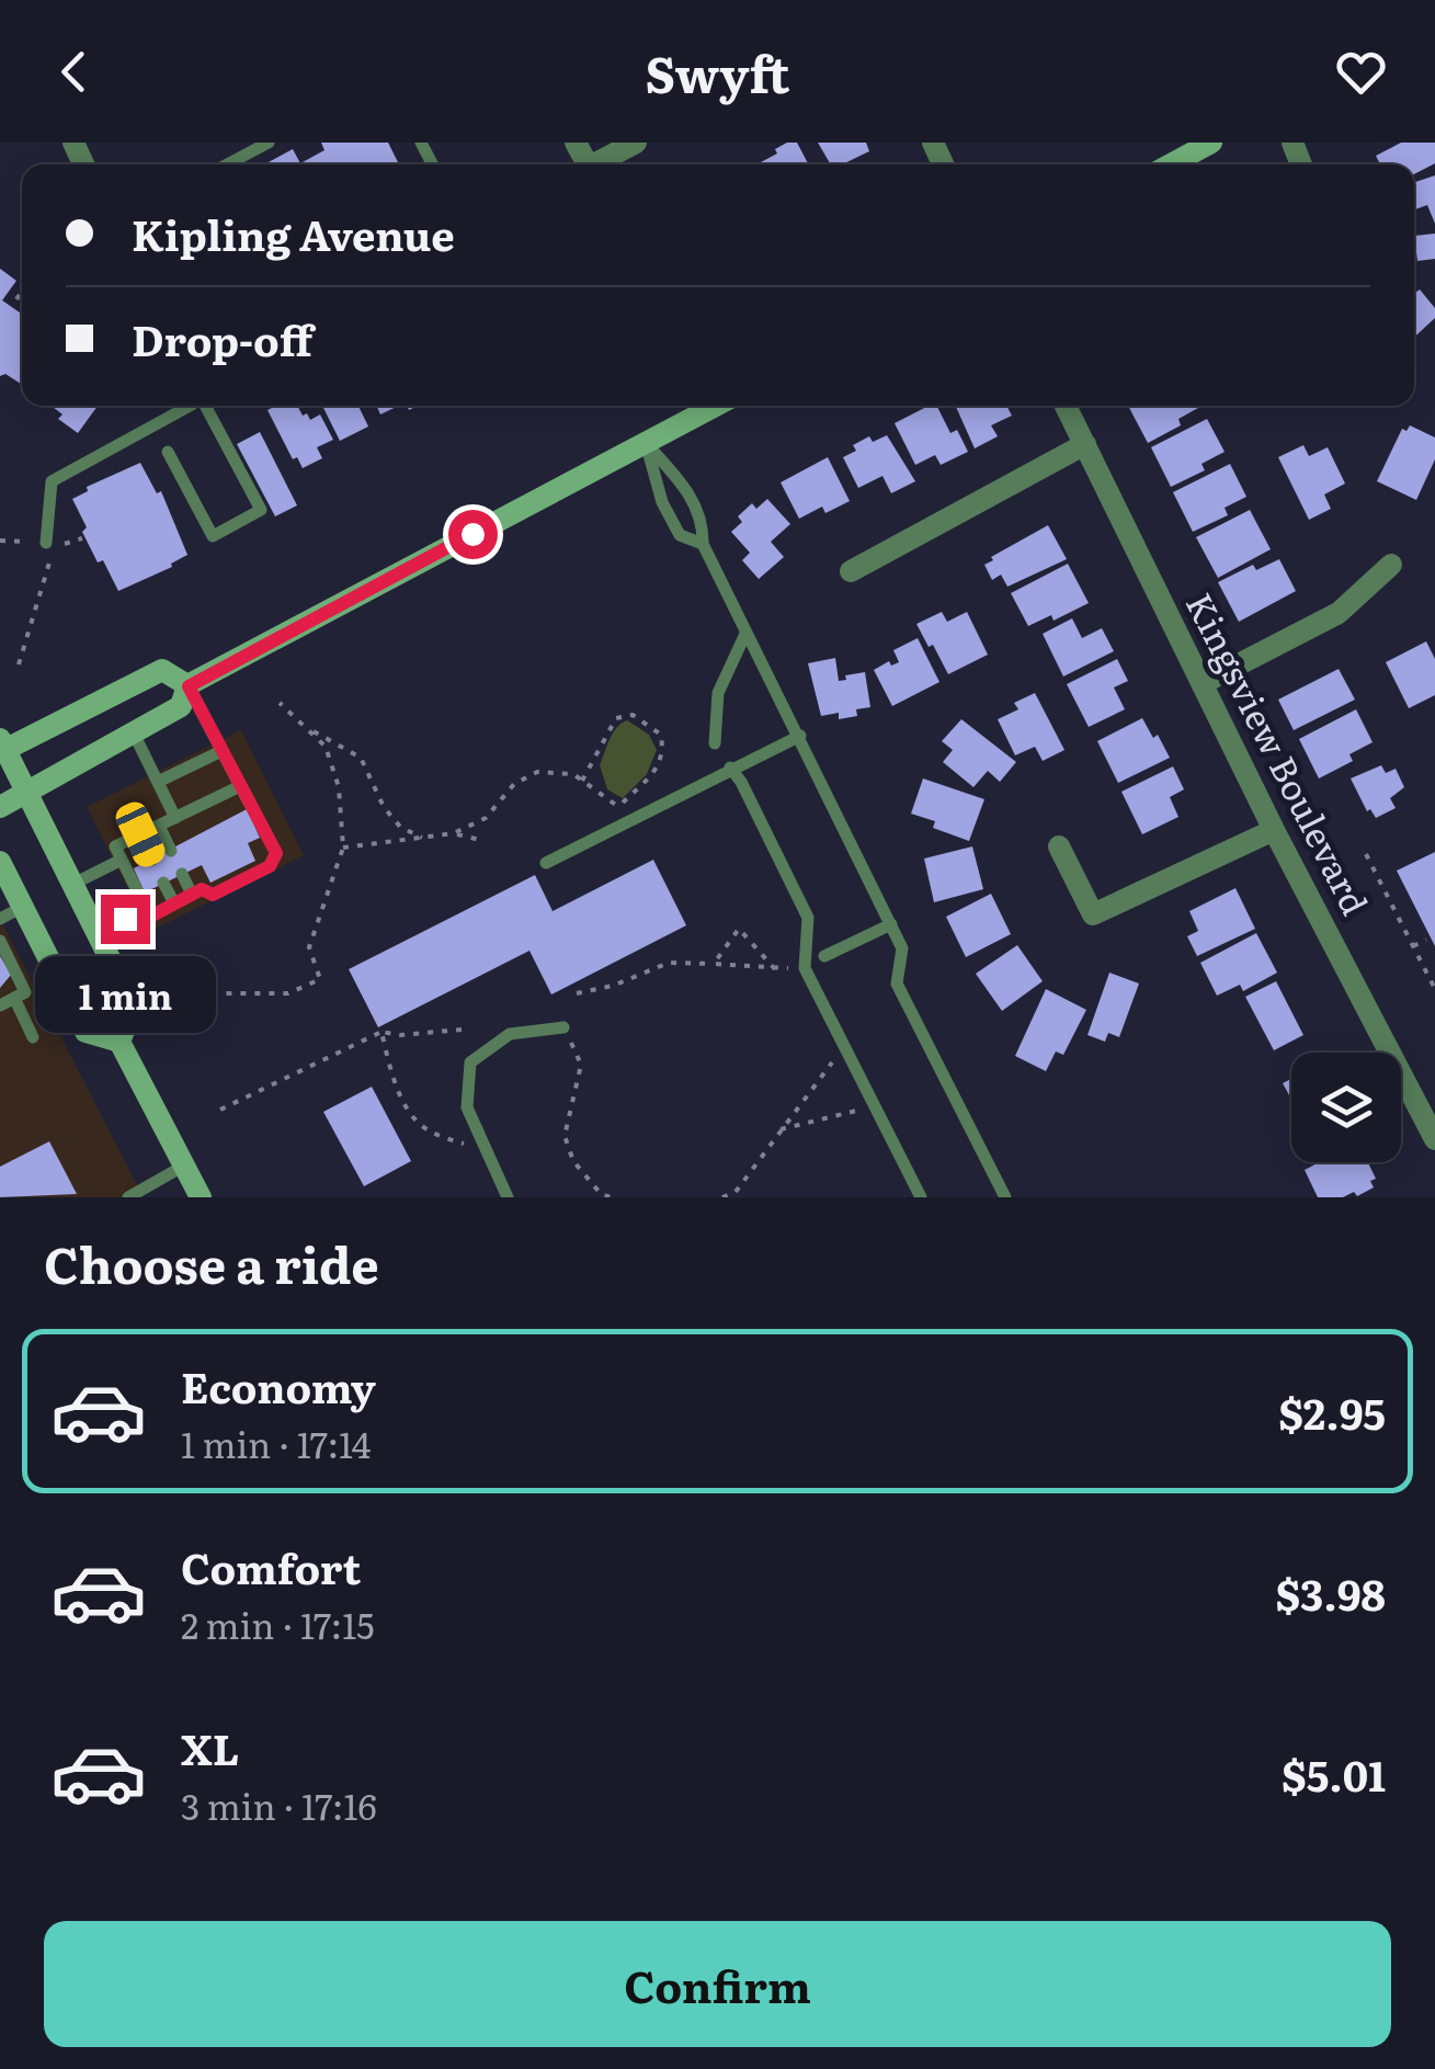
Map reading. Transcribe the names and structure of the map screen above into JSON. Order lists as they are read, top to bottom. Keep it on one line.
{"streets":{"street":["Kingsview Boulevard"]},"page":{"header":"Swyft","banner":["Kipling Avenue","Drop-off"],"bubble":"1 min","heading":"Choose a ride","list":[{"name":"Economy","note":"1 min · 17:14","value":"$2.95"},{"name":"Comfort","note":"2 min · 17:15","value":"$3.98"},{"name":"XL","note":"3 min · 17:16","value":"$5.01"}],"buttons":"Confirm"}}
